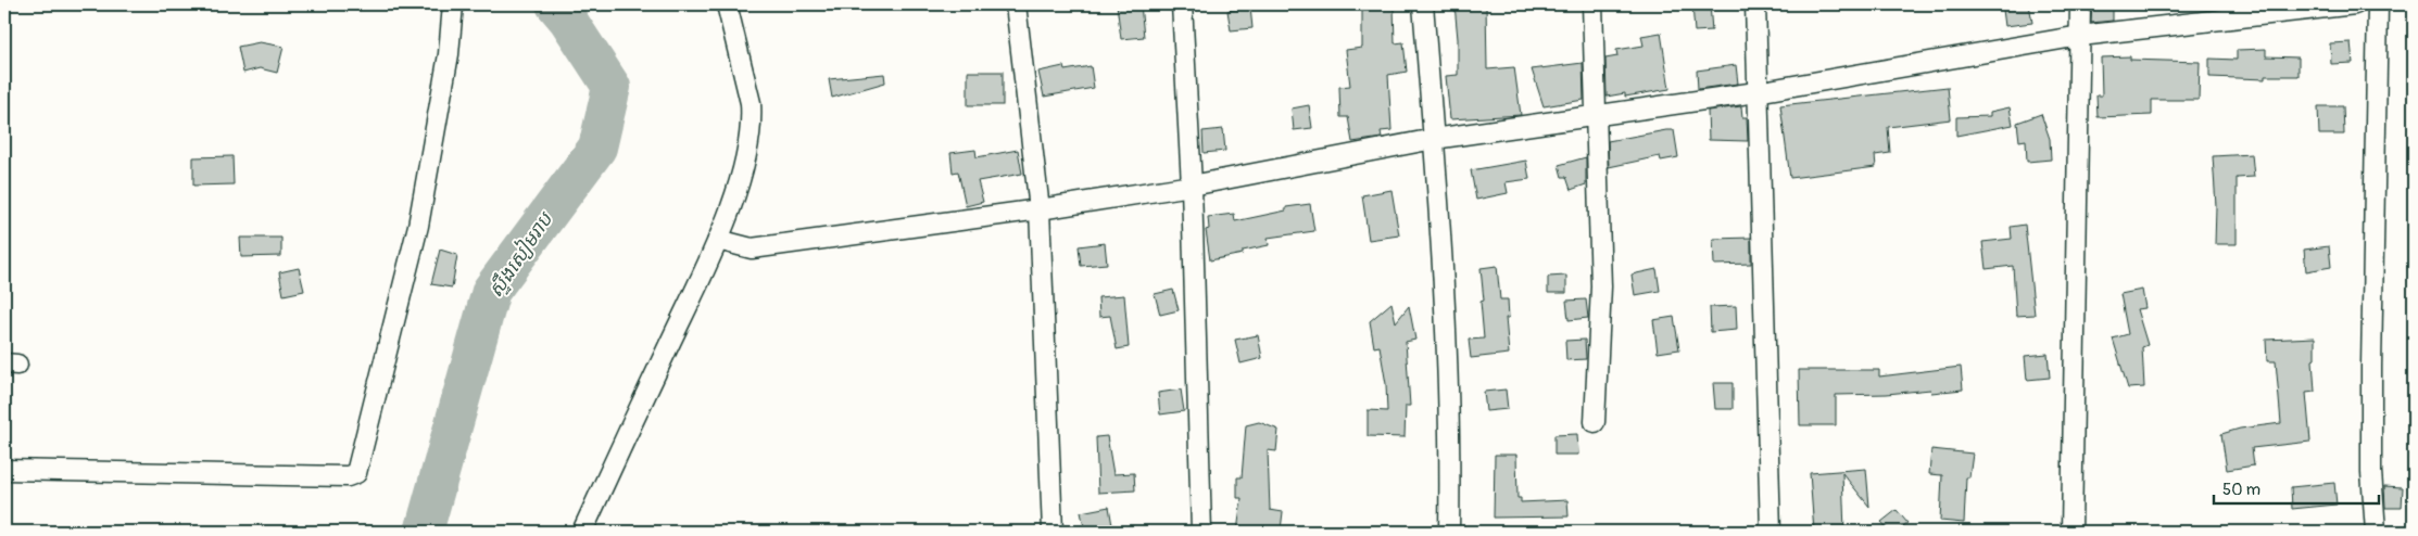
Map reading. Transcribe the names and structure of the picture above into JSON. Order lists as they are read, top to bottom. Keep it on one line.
{"water":["ស្ទឹងសៀមរាប"],"scale_bar":"50 m"}
